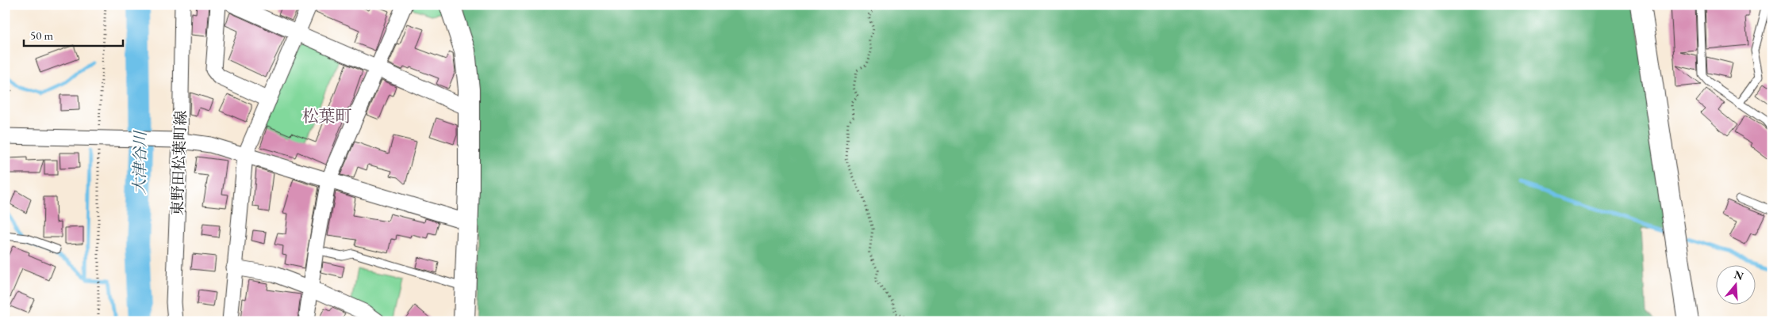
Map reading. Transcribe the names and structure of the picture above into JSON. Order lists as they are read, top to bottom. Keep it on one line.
{"streets":{"street":["東野田松葉町線"]},"districts":["松葉町"],"water":["大津谷川"],"scale_bar":"50 m","north":"top"}
